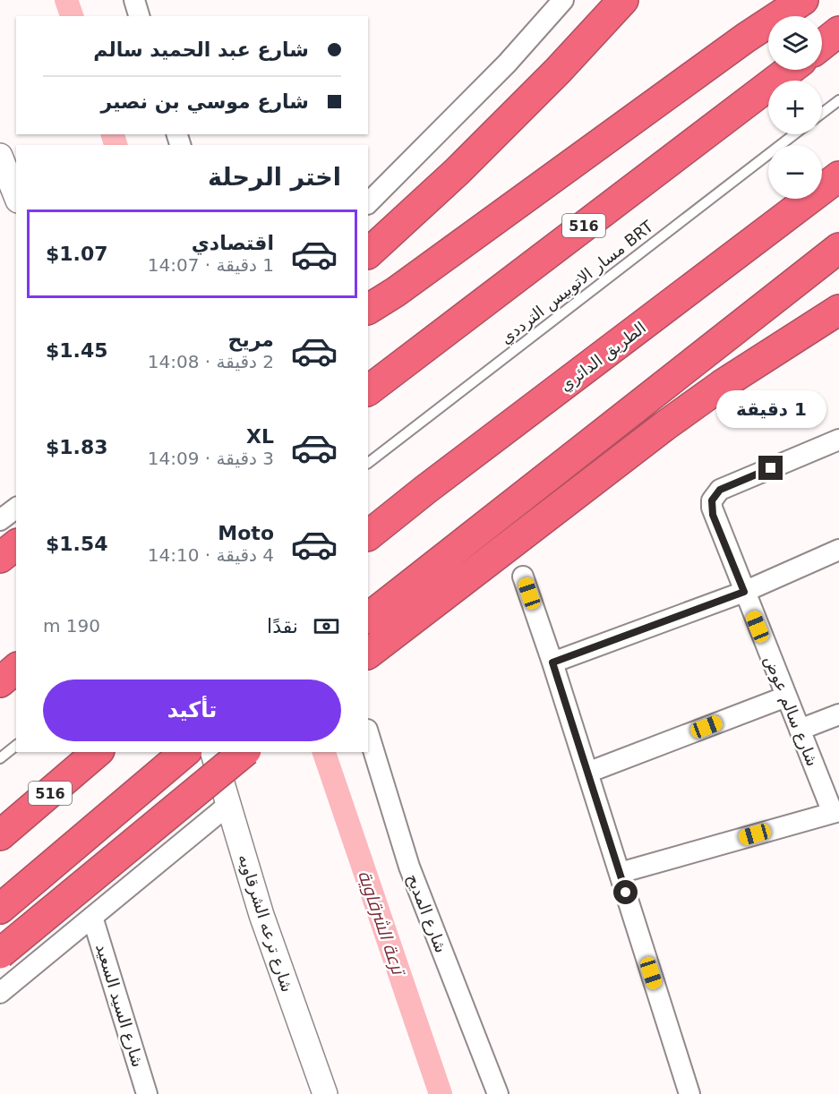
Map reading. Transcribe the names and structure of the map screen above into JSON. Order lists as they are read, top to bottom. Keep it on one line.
{"streets":{"highway":["516","الطريق الدائري"],"street":["شارع سالم عوض","شارع المديح","شارع ترعه الشرقاويه","شارع السيد السعيد"],"lane":["مسار الاتوبيس الترددي BRT"]},"water":["ترعة الشرقاوية"],"page":{"map_buttons":["+","−"],"banner":["شارع عبد الحميد سالم","شارع موسي بن نصير"],"heading":"اختر الرحلة","list":[{"name":"اقتصادي","note":"1 دقيقة · 14:07","value":"$1.07"},{"name":"مريح","note":"2 دقيقة · 14:08","value":"$1.45"},{"name":"XL","note":"3 دقيقة · 14:09","value":"$1.83"},{"name":"Moto","note":"4 دقيقة · 14:10","value":"$1.54"}],"bubble":"1 دقيقة","pay":["نقدًا","190 m"],"buttons":"تأكيد"}}
